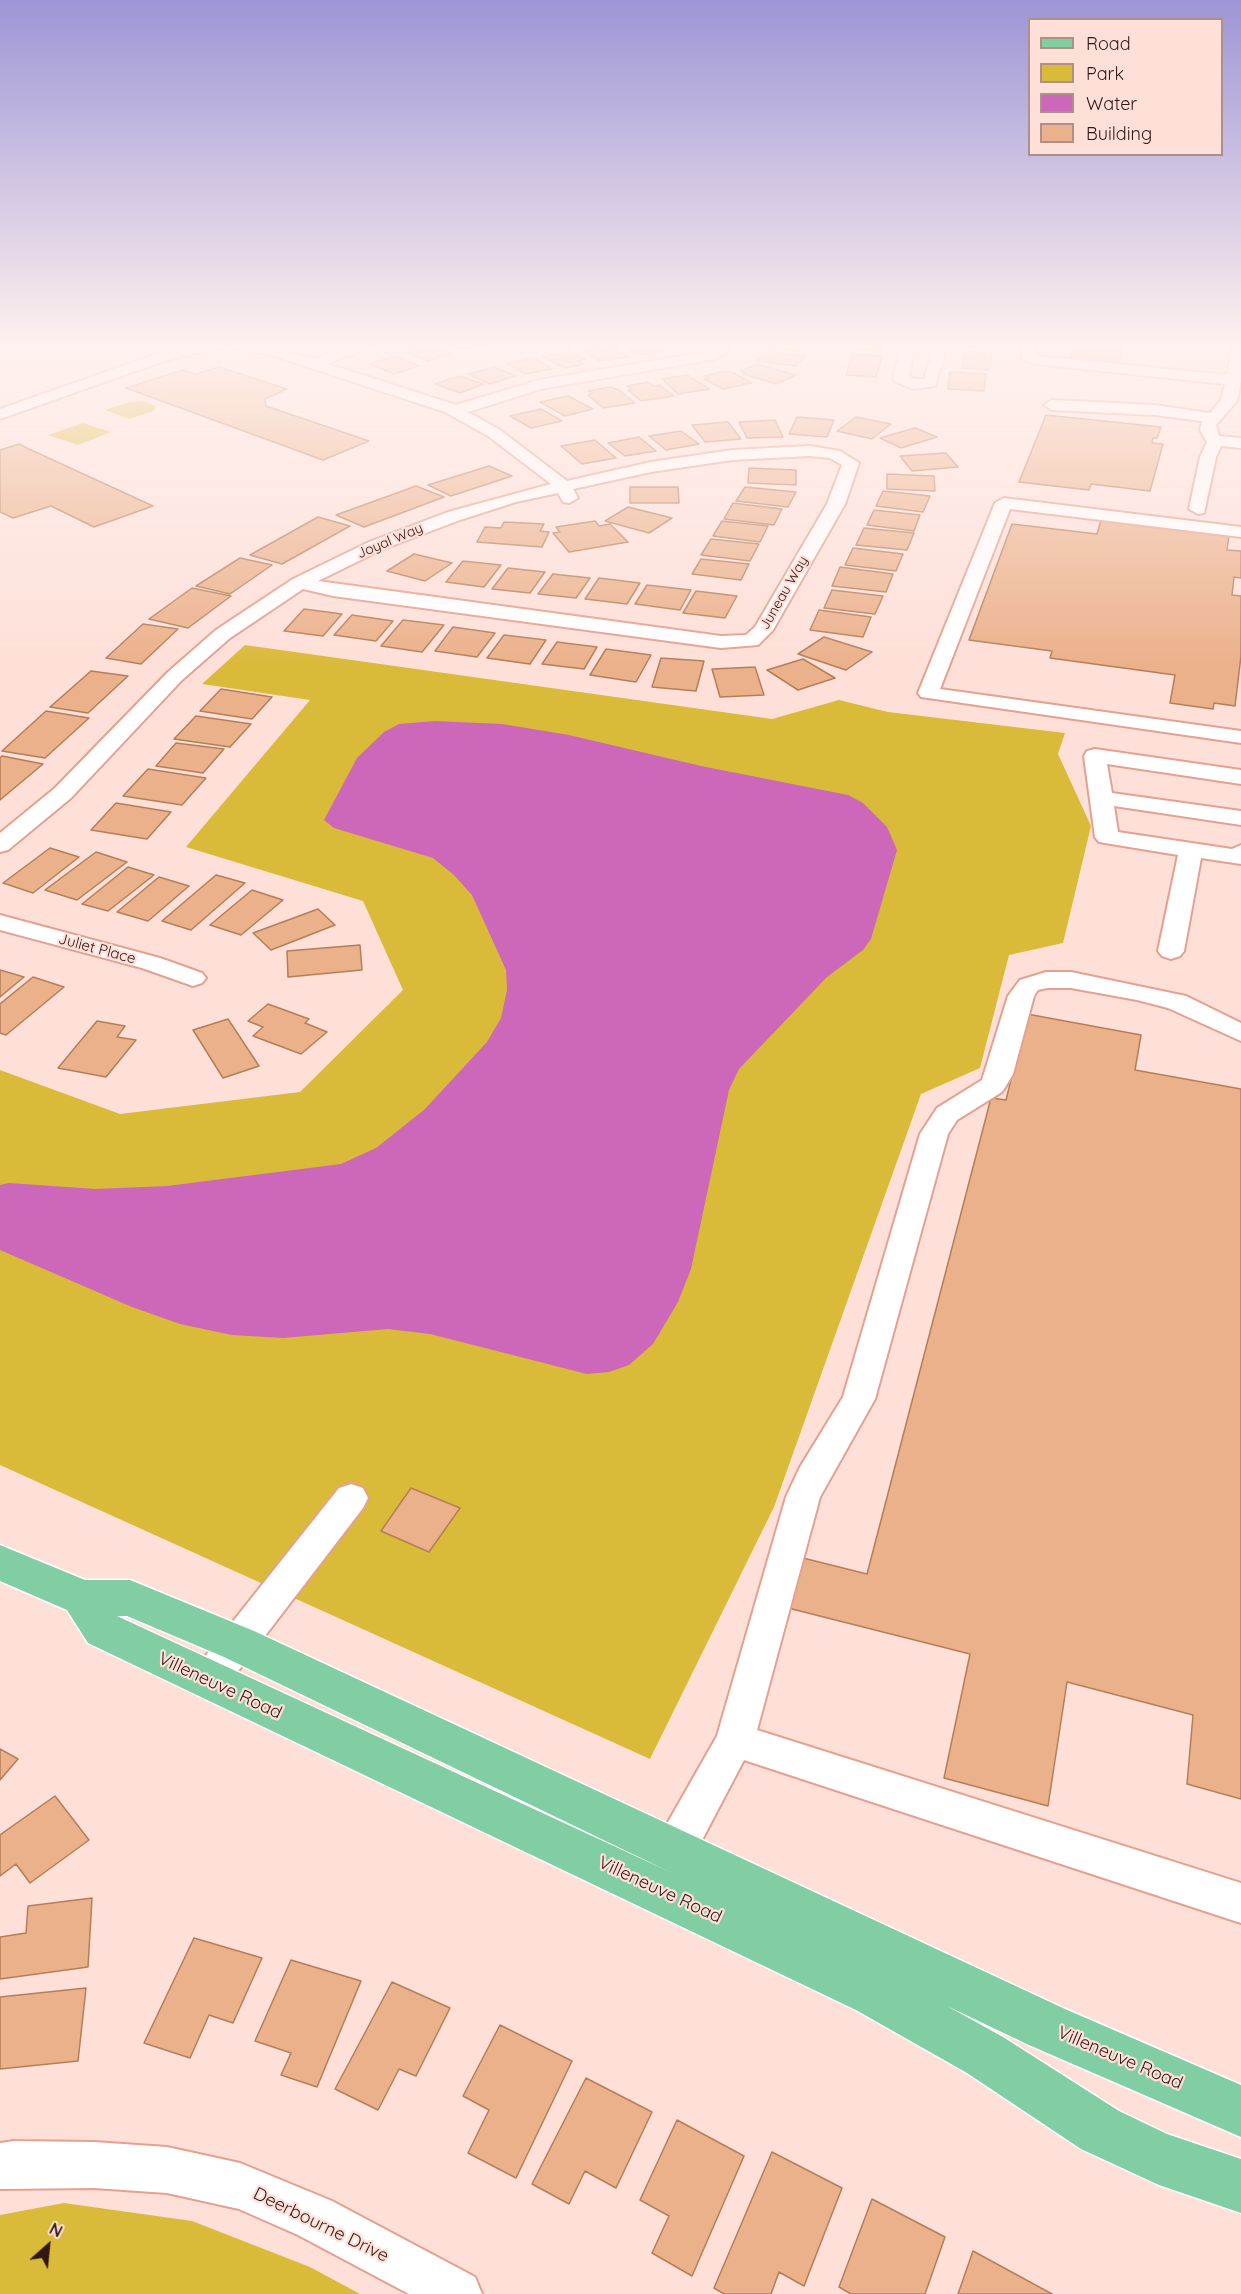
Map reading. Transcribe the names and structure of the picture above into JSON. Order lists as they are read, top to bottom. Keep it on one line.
{"streets":{"main road":["Villeneuve Road"],"street":["Joyal Way","Juneau Way","Juliet Place","Deerbourne Drive"]},"crossings":[["Joyal Way","Juneau Way"]],"legend":["Road","Park","Water","Building"],"north":"top right"}
